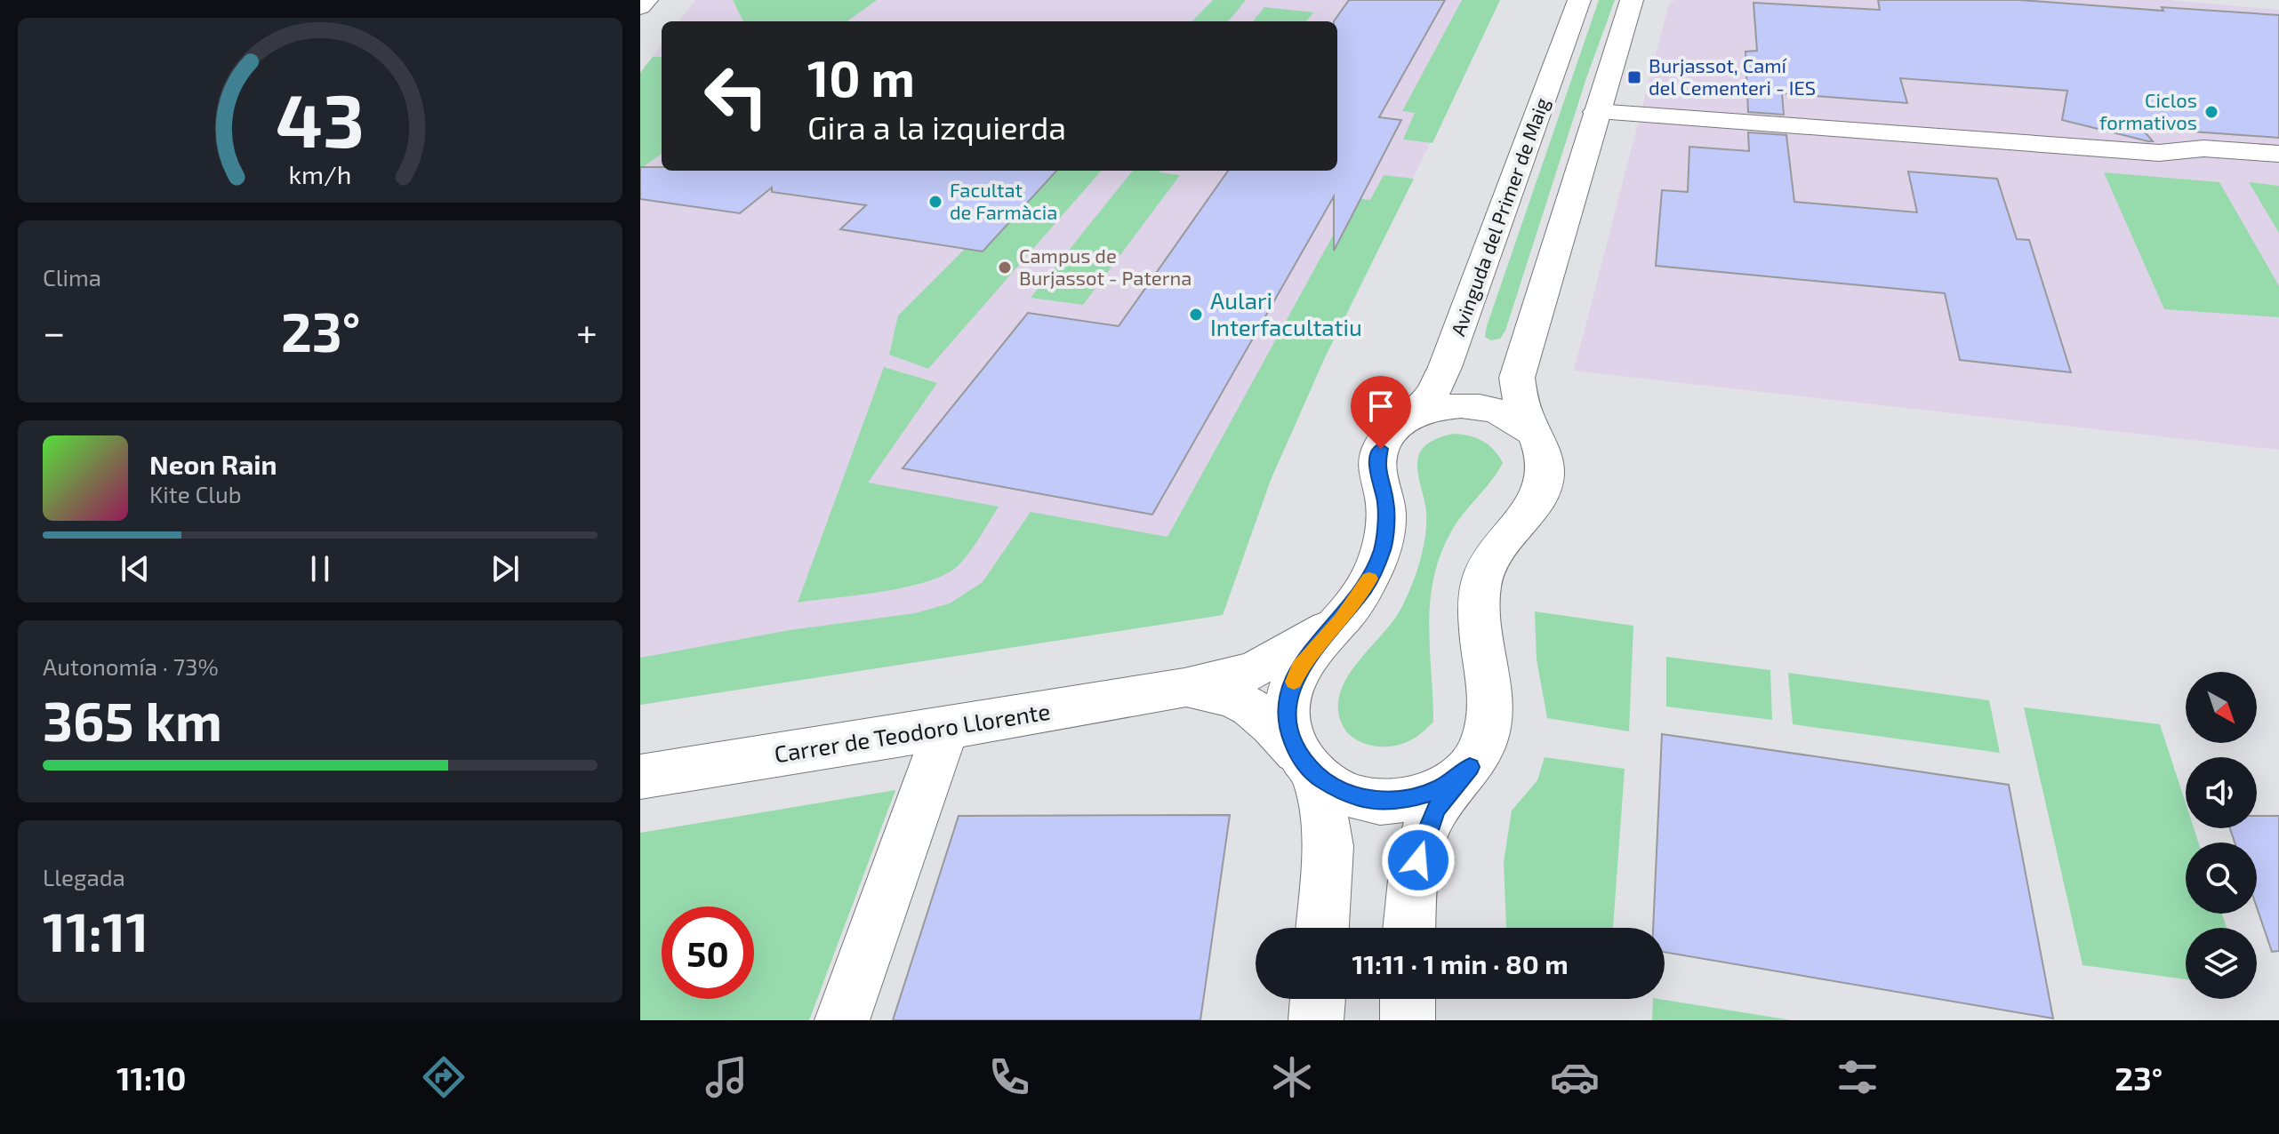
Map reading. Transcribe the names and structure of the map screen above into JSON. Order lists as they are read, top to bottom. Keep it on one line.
{"streets":{"main road":["Avinguda del Primer de Maig","Carrer de Teodoro Llorente"]},"crossings":[["Avinguda del Primer de Maig","Carrer de Teodoro Llorente"]],"places":{"transit":["Burjassot, Camí del Cementeri - IES"],"other":["Ciclos formativos","Facultat de Farmàcia","Campus de Burjassot - Paterna","Aulari Interfacultatiu"]},"north":"bottom right","page":{"turn":["10 m","Gira a la izquierda"],"tile":["Clima",["Autonomía · 73%","365 km"],["Llegada","11:11"]],"heat":["−","23°","+"],"song":["Neon Rain","Kite Club"],"limit":"50","trip":"11:11 · 1 min · 80 m","tabs":["11:10","23°"],"gauge":["43","km/h"]}}
